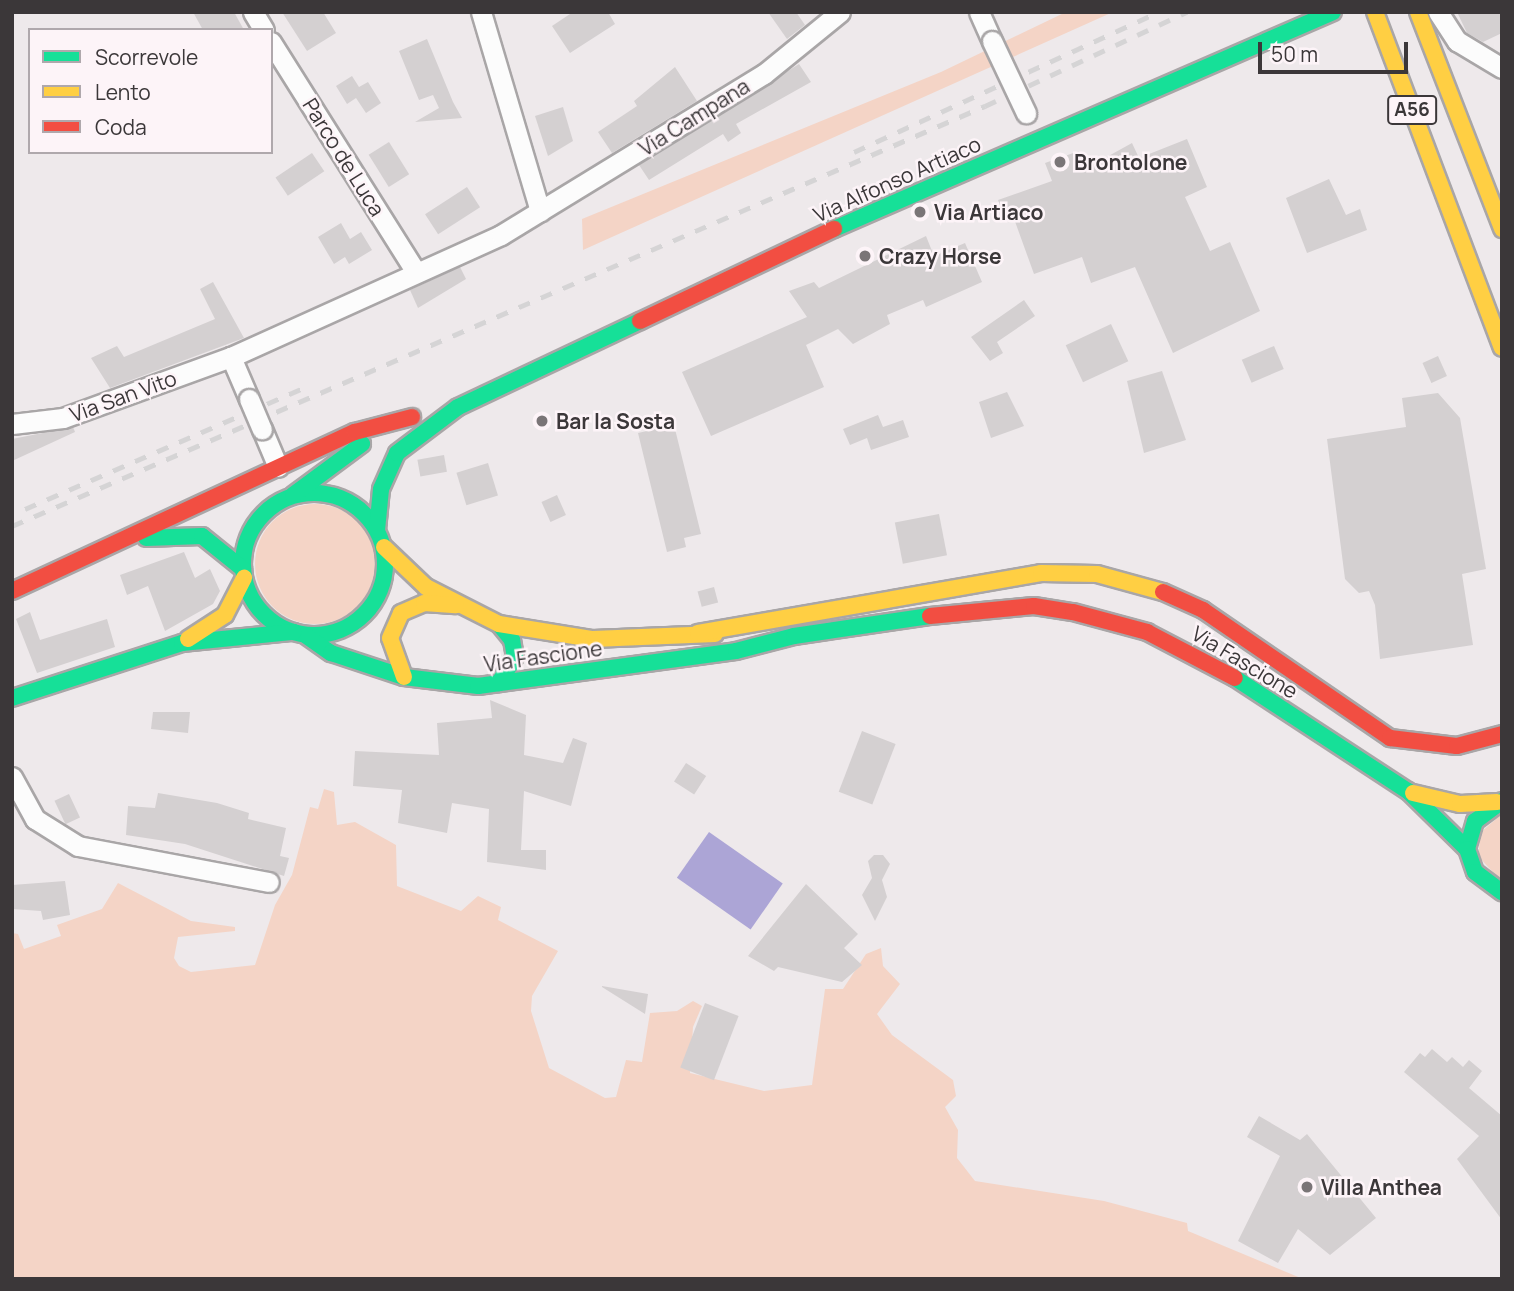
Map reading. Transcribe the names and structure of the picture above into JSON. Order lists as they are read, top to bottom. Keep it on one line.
{"streets":{"main road":["A56","Via Alfonso Artiaco","Via Fascione"],"street":["Via Campana","Parco de Luca","Via San Vito"]},"crossings":[["Via Campana","Parco de Luca"],["Via Campana","Via San Vito"],["Parco de Luca","Via San Vito"]],"places":["Brontolone","Via Artiaco","Crazy Horse","Bar la Sosta","Villa Anthea"],"legend":["Scorrevole","Lento","Coda"],"scale_bar":"50 m"}
